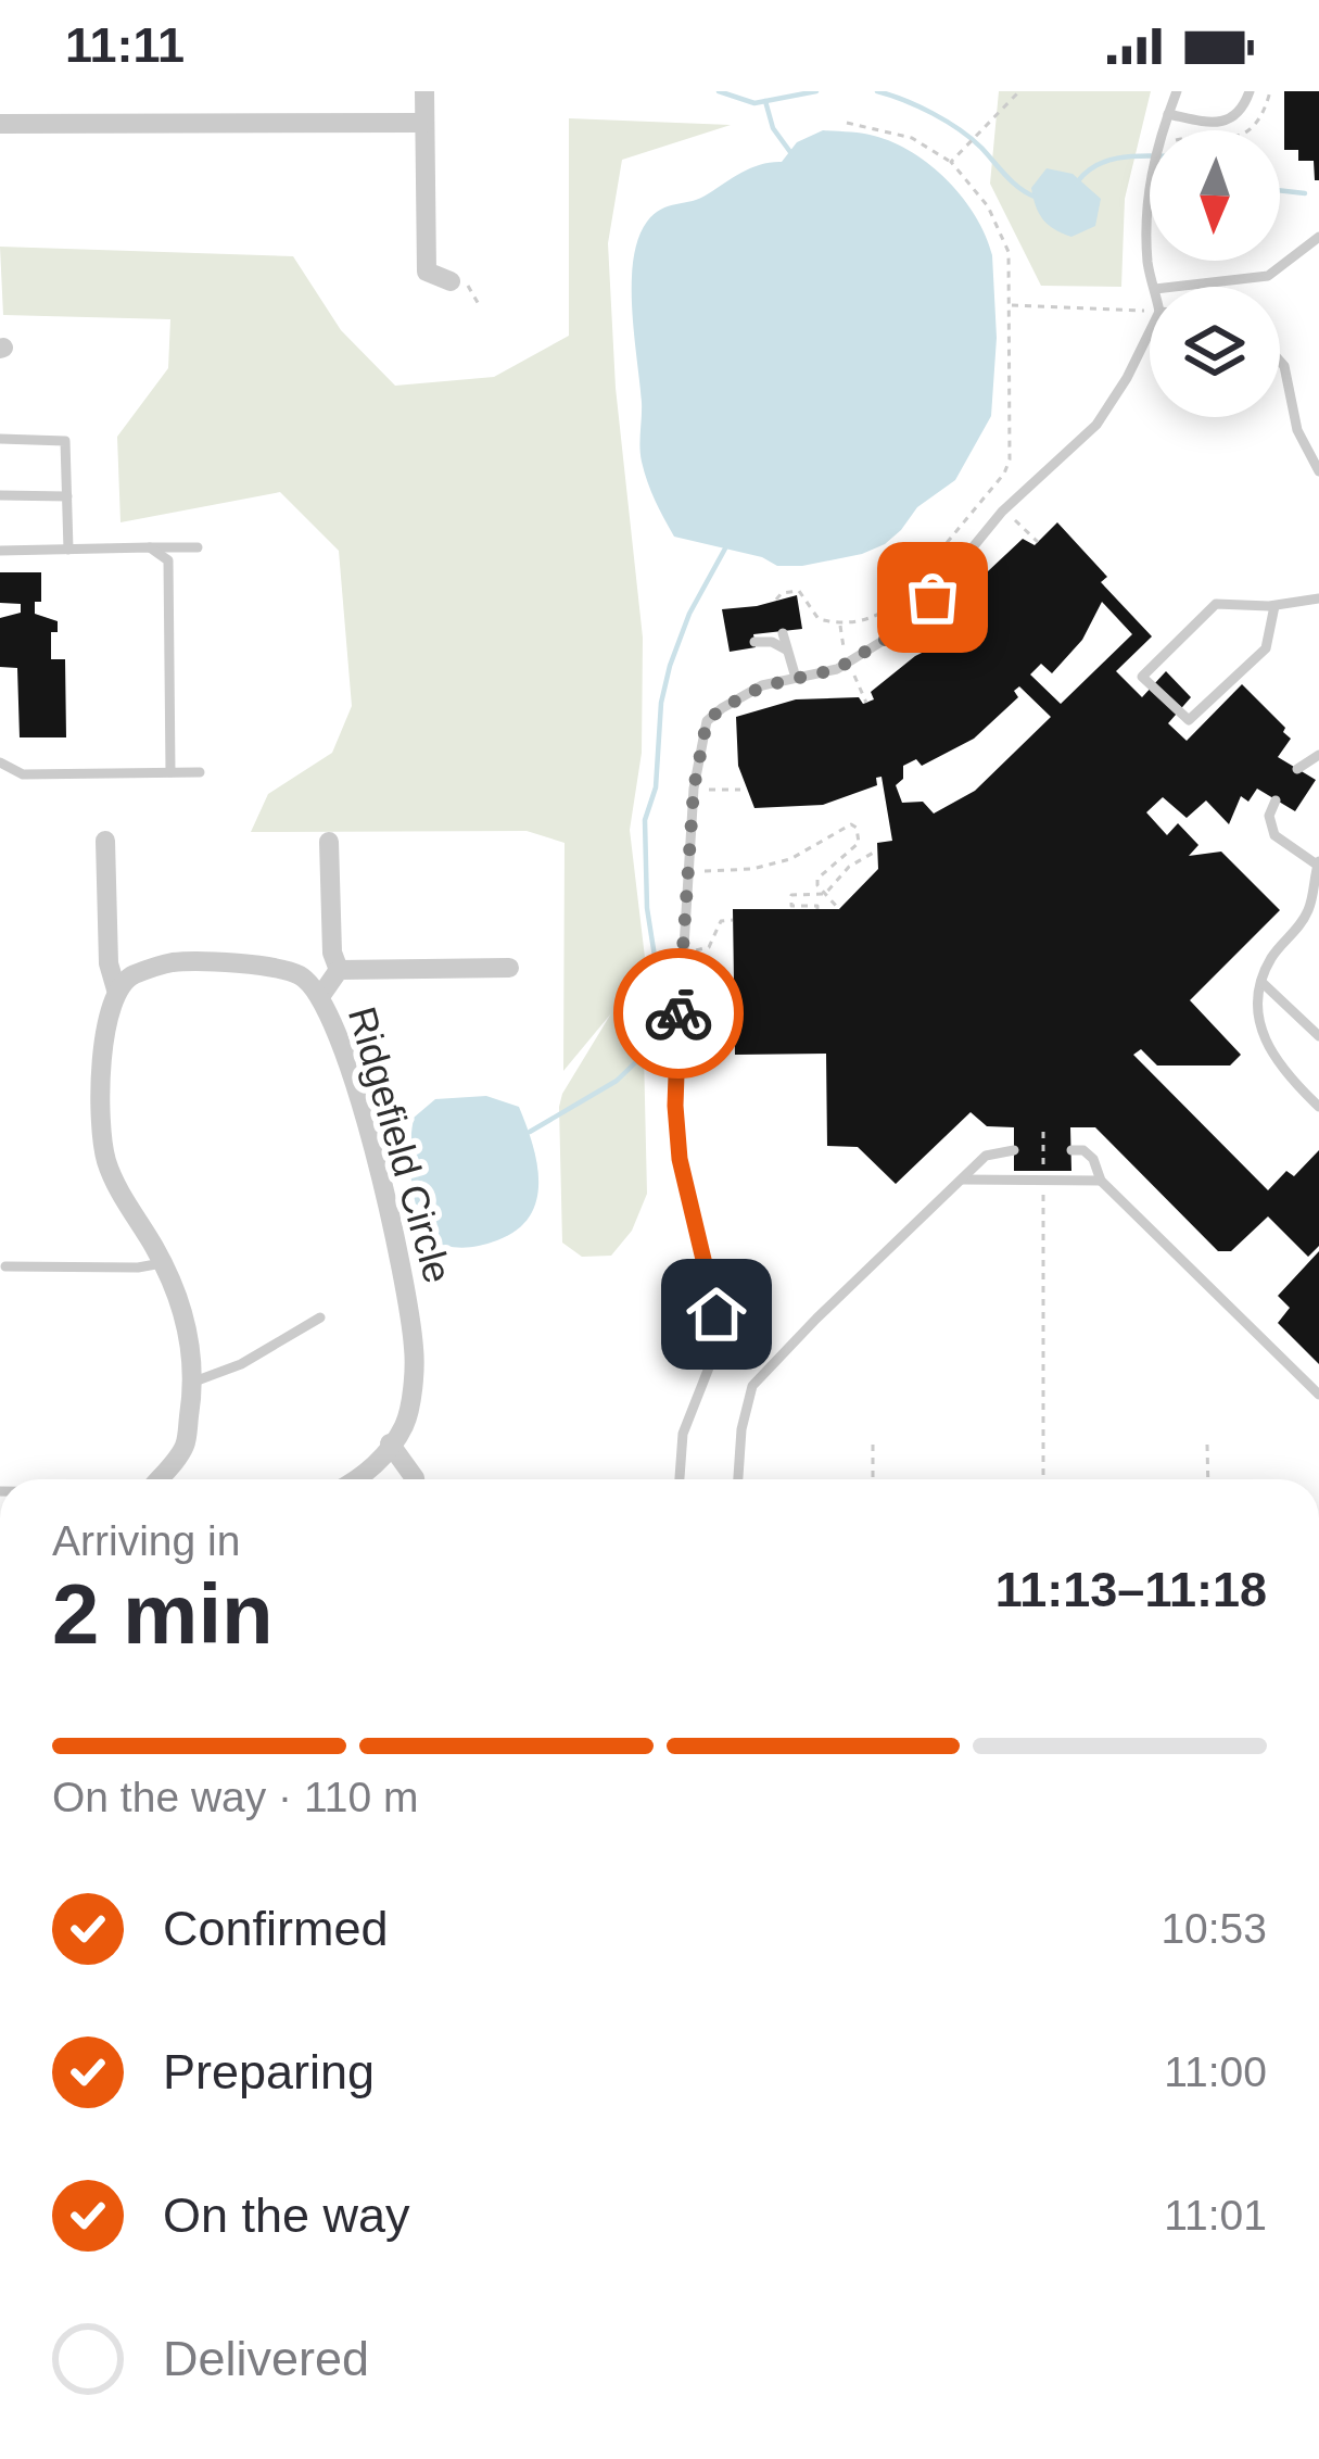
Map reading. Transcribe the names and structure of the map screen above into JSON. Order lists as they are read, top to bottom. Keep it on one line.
{"streets":{"street":["Ridgefield Circle"]},"north":"bottom","page":{"status":"11:11","heading":["2 min","Arriving in","11:13–11:18"],"bar":"On the way · 110 m","list":[["Confirmed","10:53"],["Preparing","11:00"],["On the way","11:01"],"Delivered"]}}
